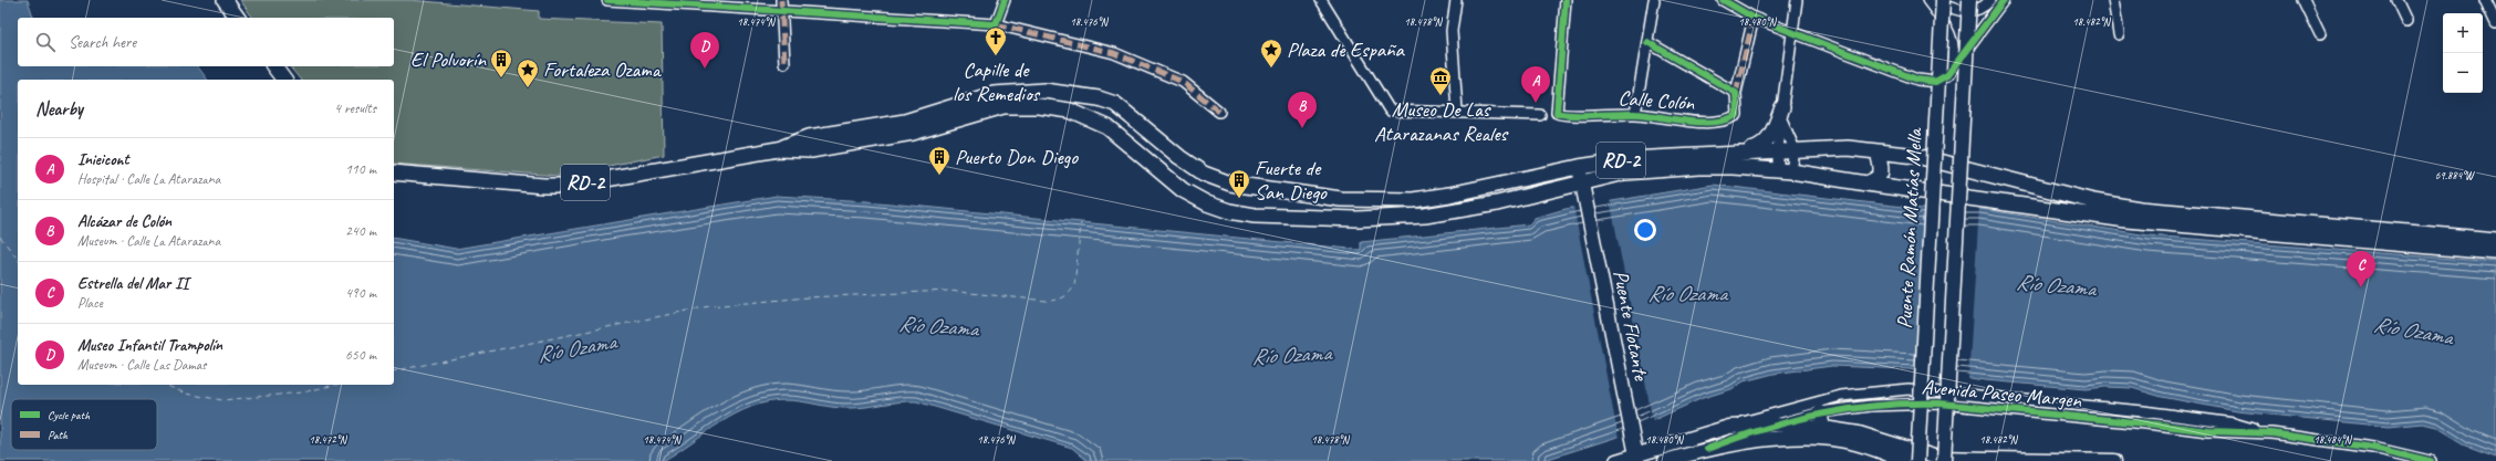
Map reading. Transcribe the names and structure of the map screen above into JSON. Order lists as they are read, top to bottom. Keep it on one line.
{"streets":{"main road":["RD-2","Puente Ramón Matías Mella","Puente Flotante"],"street":["Calle Colón","Avenida Paseo Margen"]},"crossings":[["RD-2","Puente Flotante"]],"water":["Río Ozama"],"places":{"church":["Capille de los Remedios"],"place":["Plaza de España","Fortaleza Ozama"],"building":["El Polvorín","Puerto Don Diego","Fuerte de San Diego"],"museum":["Museo De Las Atarazanas Reales"]},"legend":["Cycle path","Path"],"page":{"map_buttons":["+","−"],"search":"Search here","pins":["D","A","B","C"],"heading":["Nearby","4 results"],"list":[{"mark":"A","name":"Inieicont","note":"Hospital · Calle La Atarazana","value":"110 m"},{"mark":"B","name":"Alcázar de Colón","note":"Museum · Calle La Atarazana","value":"240 m"},{"mark":"C","name":"Estrella del Mar II","note":"Place","value":"490 m"},{"mark":"D","name":"Museo Infantil Trampolín","note":"Museum · Calle Las Damas","value":"650 m"}]},"coordinates":["18.474°N","18.476°N","18.478°N","18.480°N","18.482°N","69.884°W","18.472°N","18.484°N"]}
